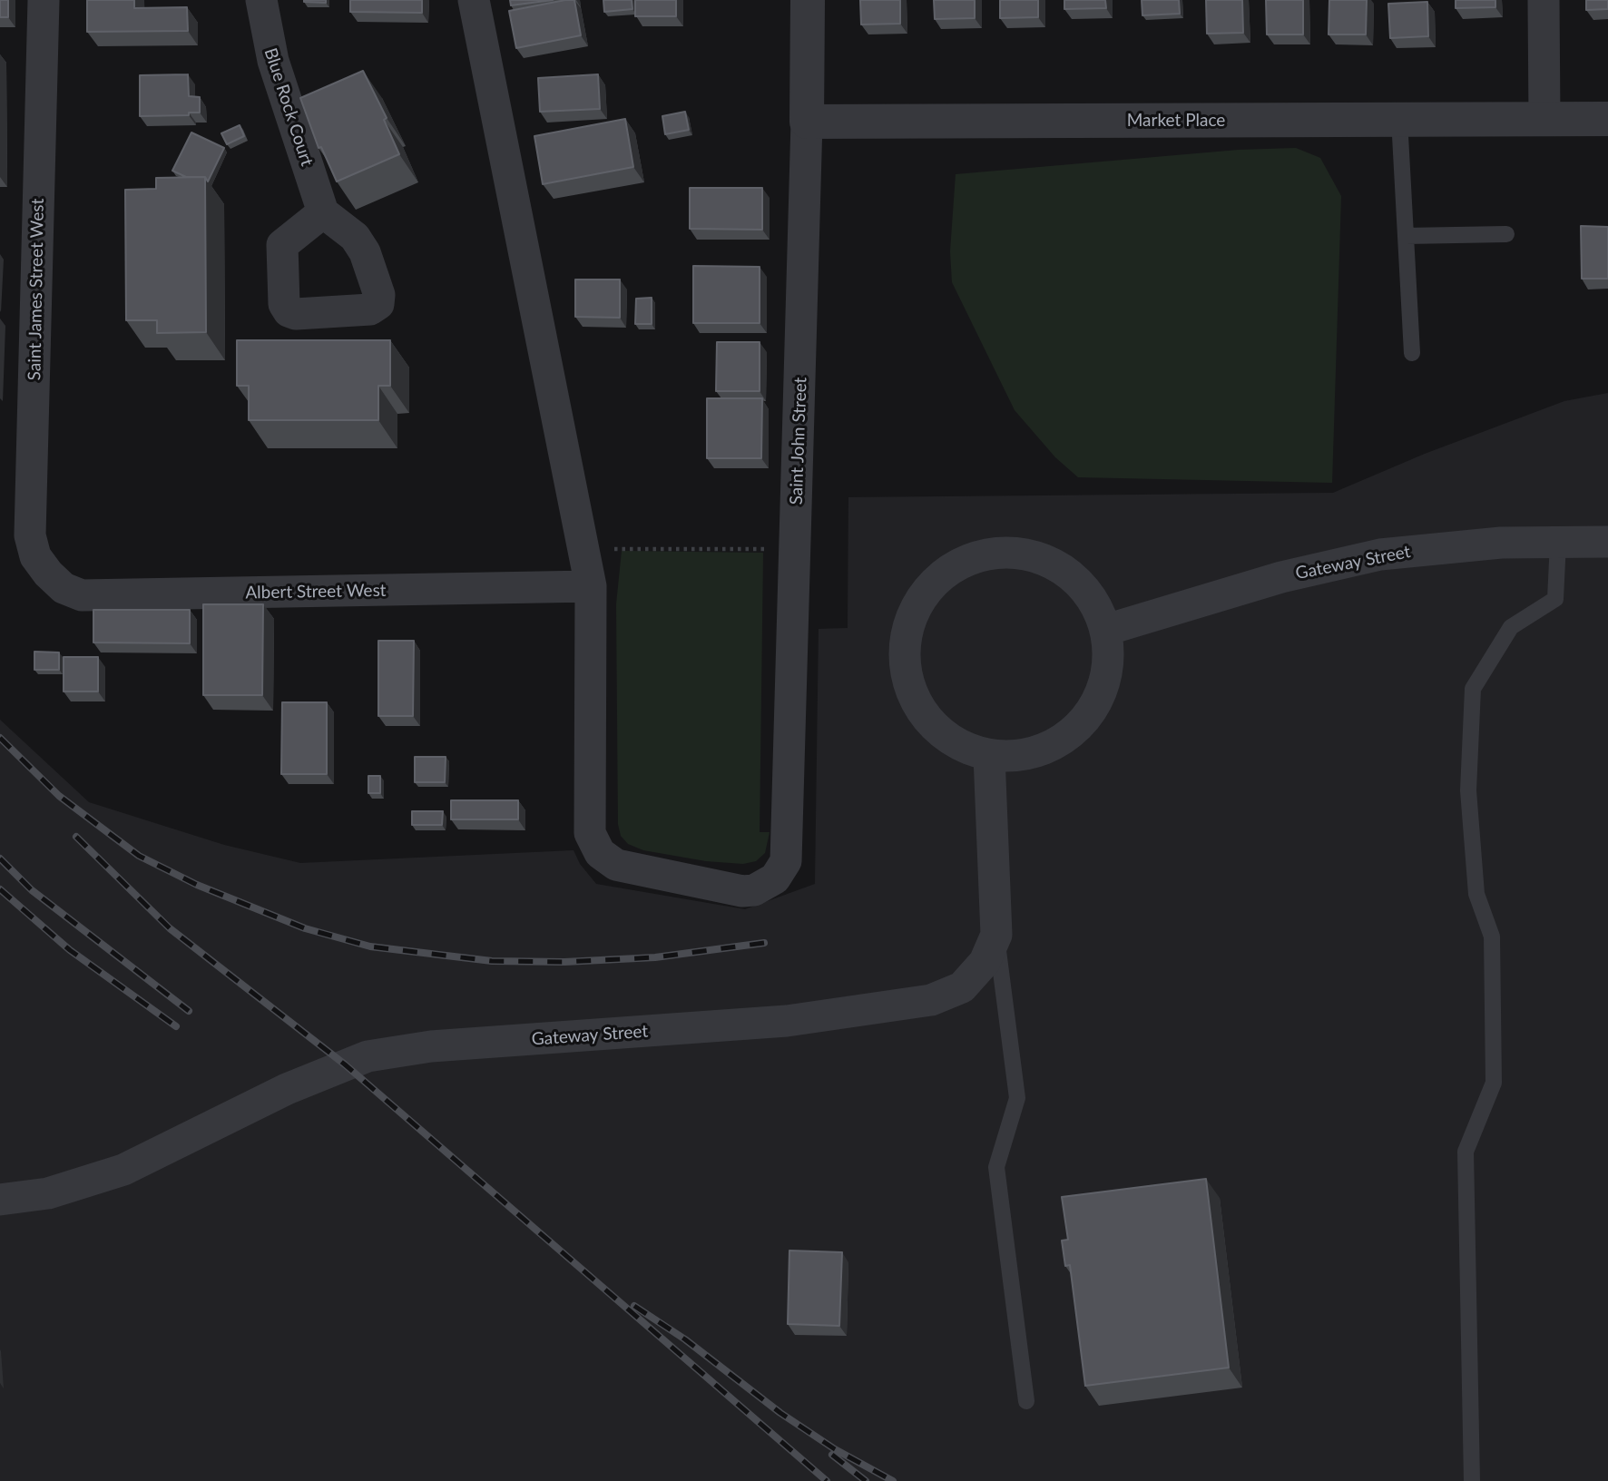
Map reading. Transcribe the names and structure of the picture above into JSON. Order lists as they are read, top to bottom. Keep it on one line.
{"streets":{"street":["Blue Rock Court","Market Place","Saint James Street West","Saint John Street","Gateway Street","Albert Street West"]},"crossings":[["Market Place","Saint John Street"],["Saint James Street West","Albert Street West"],["Saint John Street","Albert Street West"]]}
